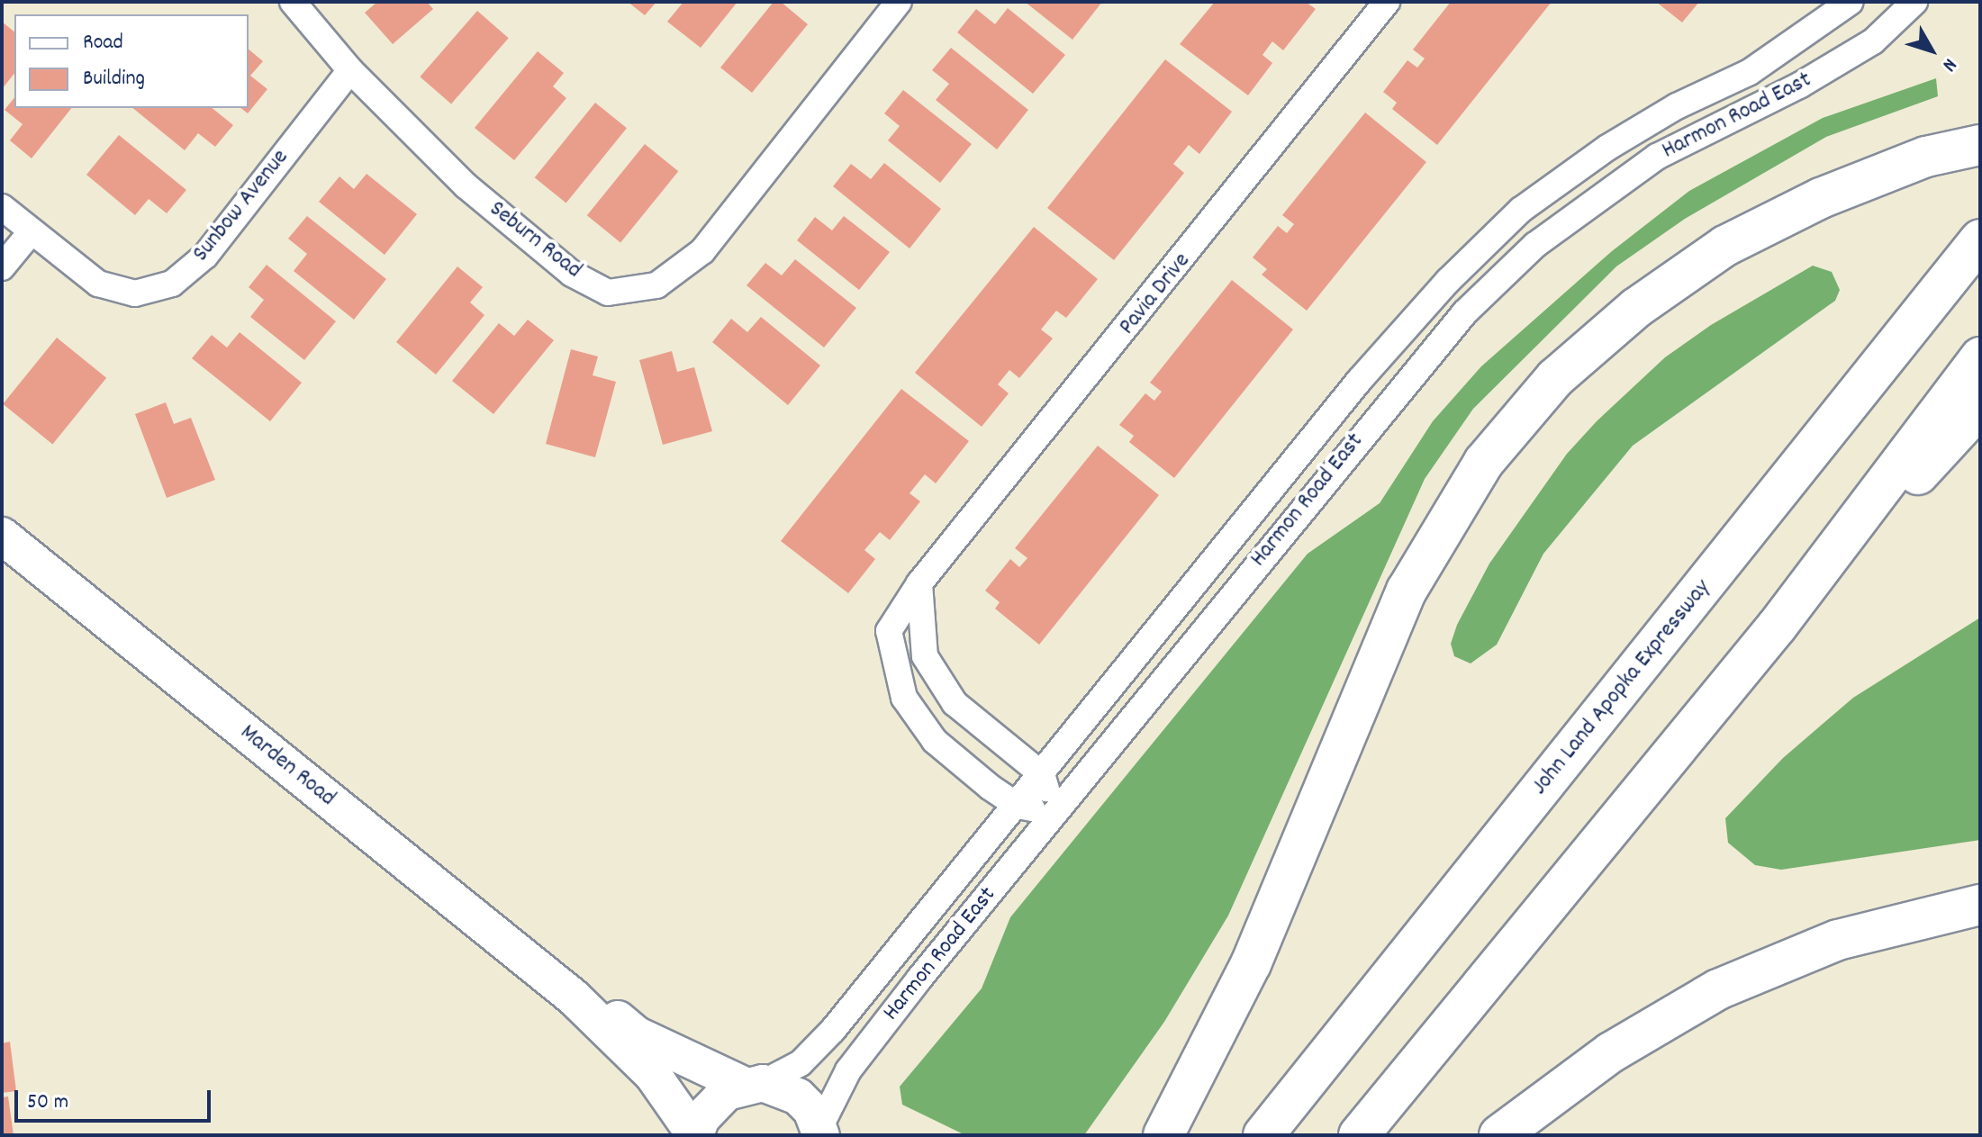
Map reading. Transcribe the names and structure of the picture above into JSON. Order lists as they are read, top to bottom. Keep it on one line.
{"streets":{"highway":["John Land Apopka Expressway"],"street":["Harmon Road East","Sunbow Avenue","Seburn Road","Pavia Drive","Marden Road"]},"crossings":[["Harmon Road East","Pavia Drive"],["Harmon Road East","Marden Road"],["Sunbow Avenue","Seburn Road"]],"legend":["Road","Building"],"scale_bar":"50 m","north":"bottom right"}
